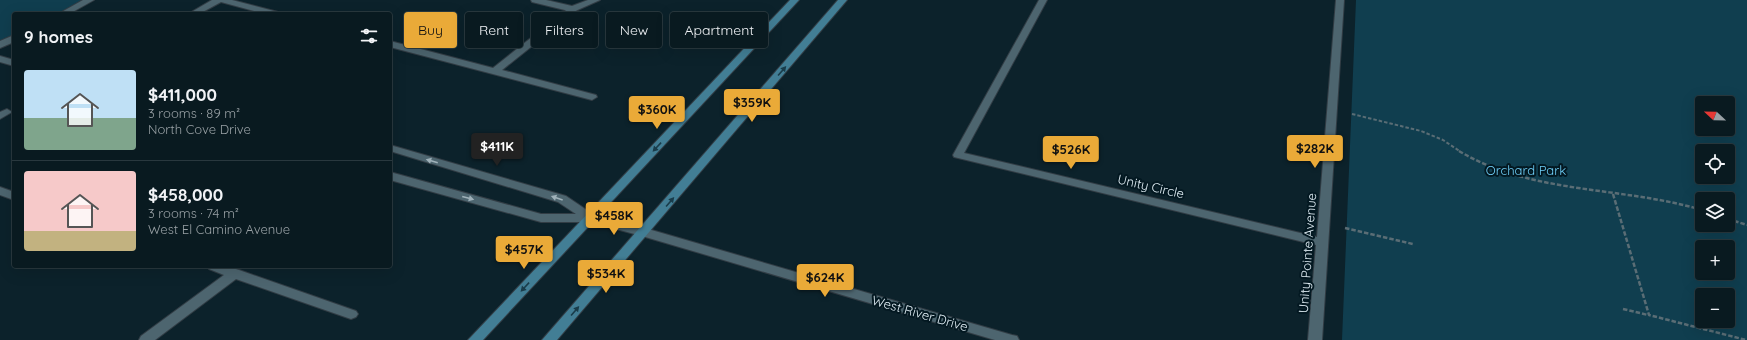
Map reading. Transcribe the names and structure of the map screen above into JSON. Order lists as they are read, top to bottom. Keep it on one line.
{"streets":{"street":["Unity Circle","Unity Pointe Avenue","West River Drive"]},"crossings":[["Unity Circle","Unity Pointe Avenue"]],"parks":["Orchard Park"],"north":"left","page":{"chip":["Buy","Rent","Filters","New","Apartment"],"heading":"9 homes","list":[{"name":"$411,000","note":"3 rooms · 89 m² · North Cove Drive"},{"name":"$458,000","note":"3 rooms · 74 m² · West El Camino Avenue"}],"price":["$359K","$360K","$411K","$282K","$526K","$458K","$457K","$534K","$624K"],"map_buttons":["+","−"]}}
